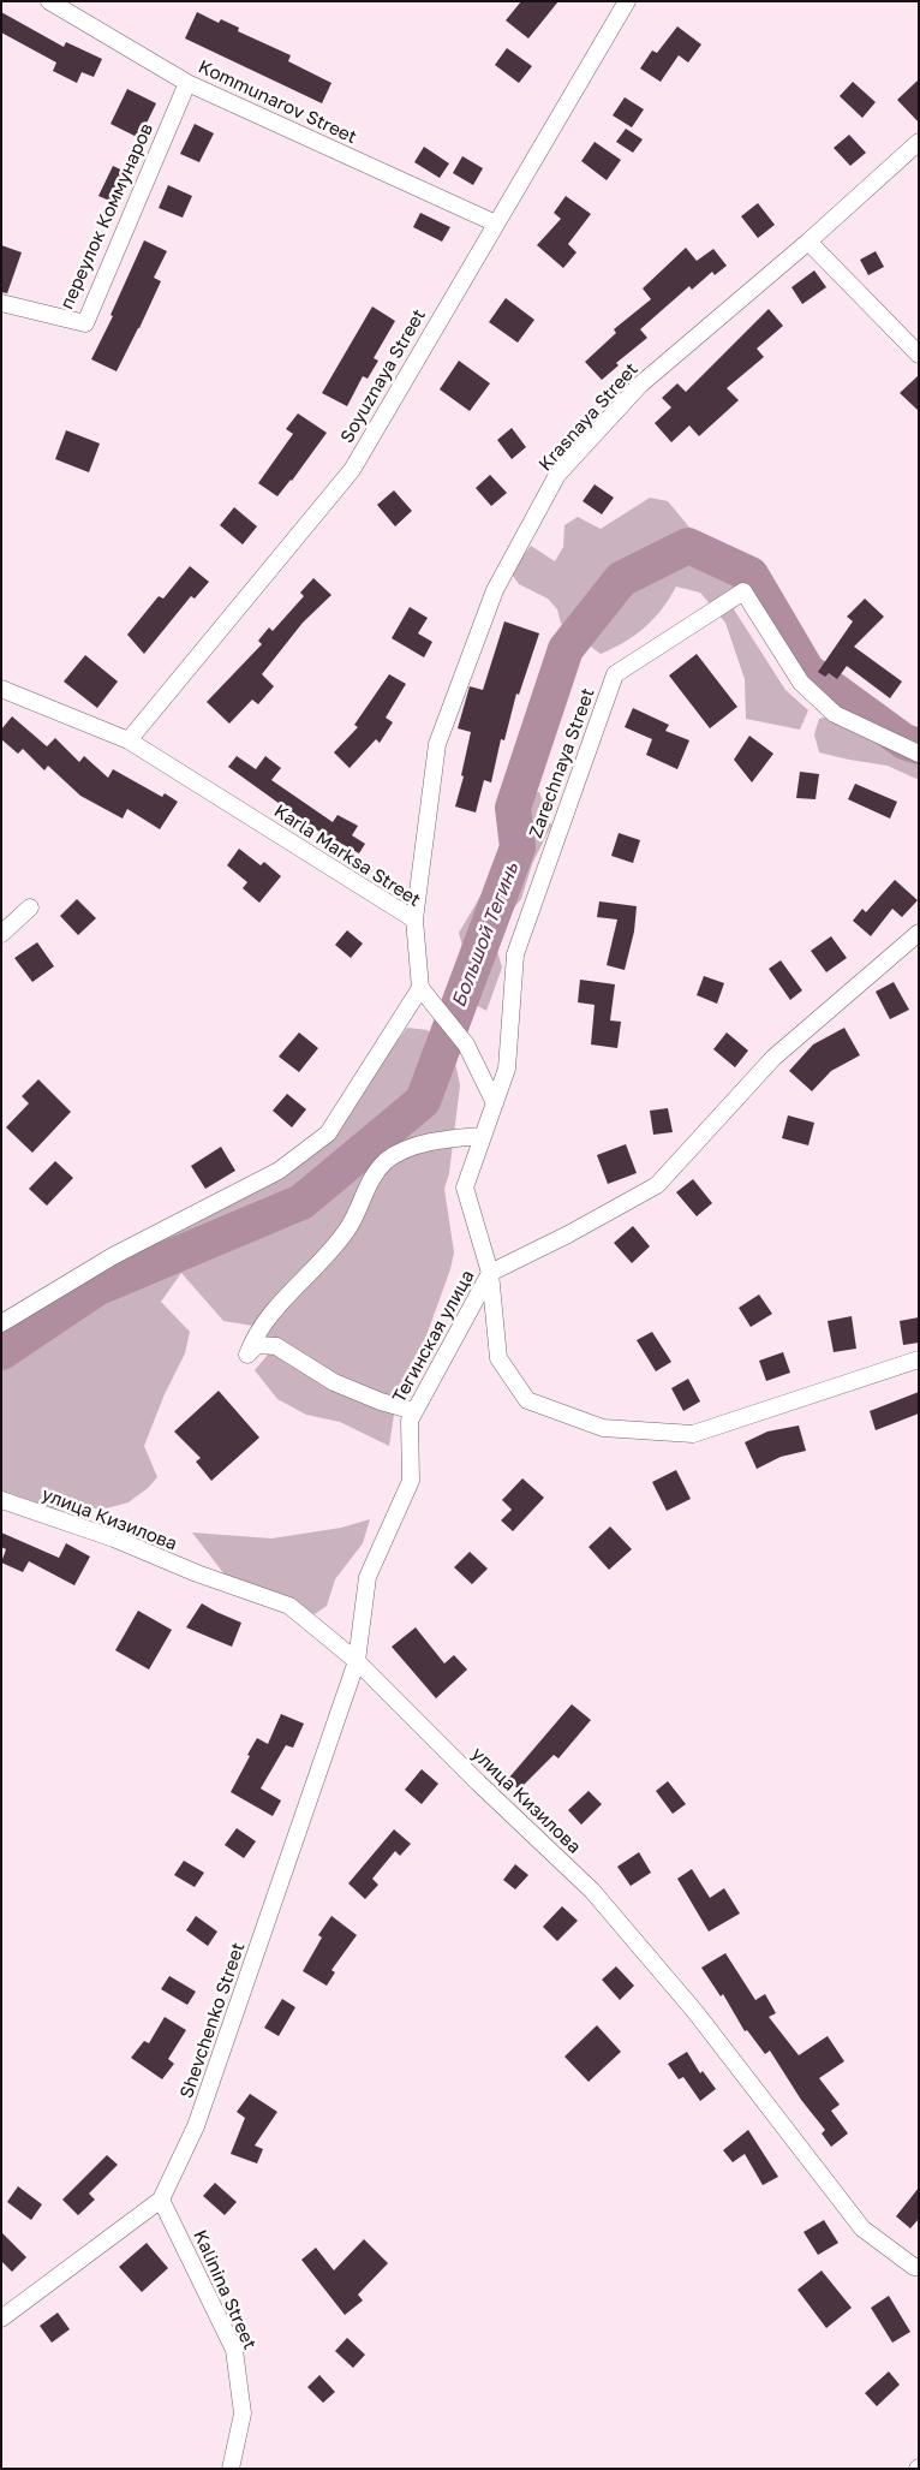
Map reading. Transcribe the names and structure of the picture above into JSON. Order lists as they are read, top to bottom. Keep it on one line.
{"streets":{"street":["Kommunarov Street","переулок Коммунаров","Soyuznaya Street","Krasnaya Street","Zarechnaya Street","Karla Marksa Street","Тегинская улица","улица Кизилова","Shevchenko Street","Kalinina Street"]},"crossings":[["Kommunarov Street","переулок Коммунаров"],["Kommunarov Street","Soyuznaya Street"],["Soyuznaya Street","Karla Marksa Street"],["Krasnaya Street","Karla Marksa Street"],["Zarechnaya Street","Тегинская улица"],["Тегинская улица","улица Кизилова"],["Тегинская улица","Shevchenko Street"],["улица Кизилова","Shevchenko Street"],["Shevchenko Street","Kalinina Street"]],"water":["Большой Тегинь"]}
